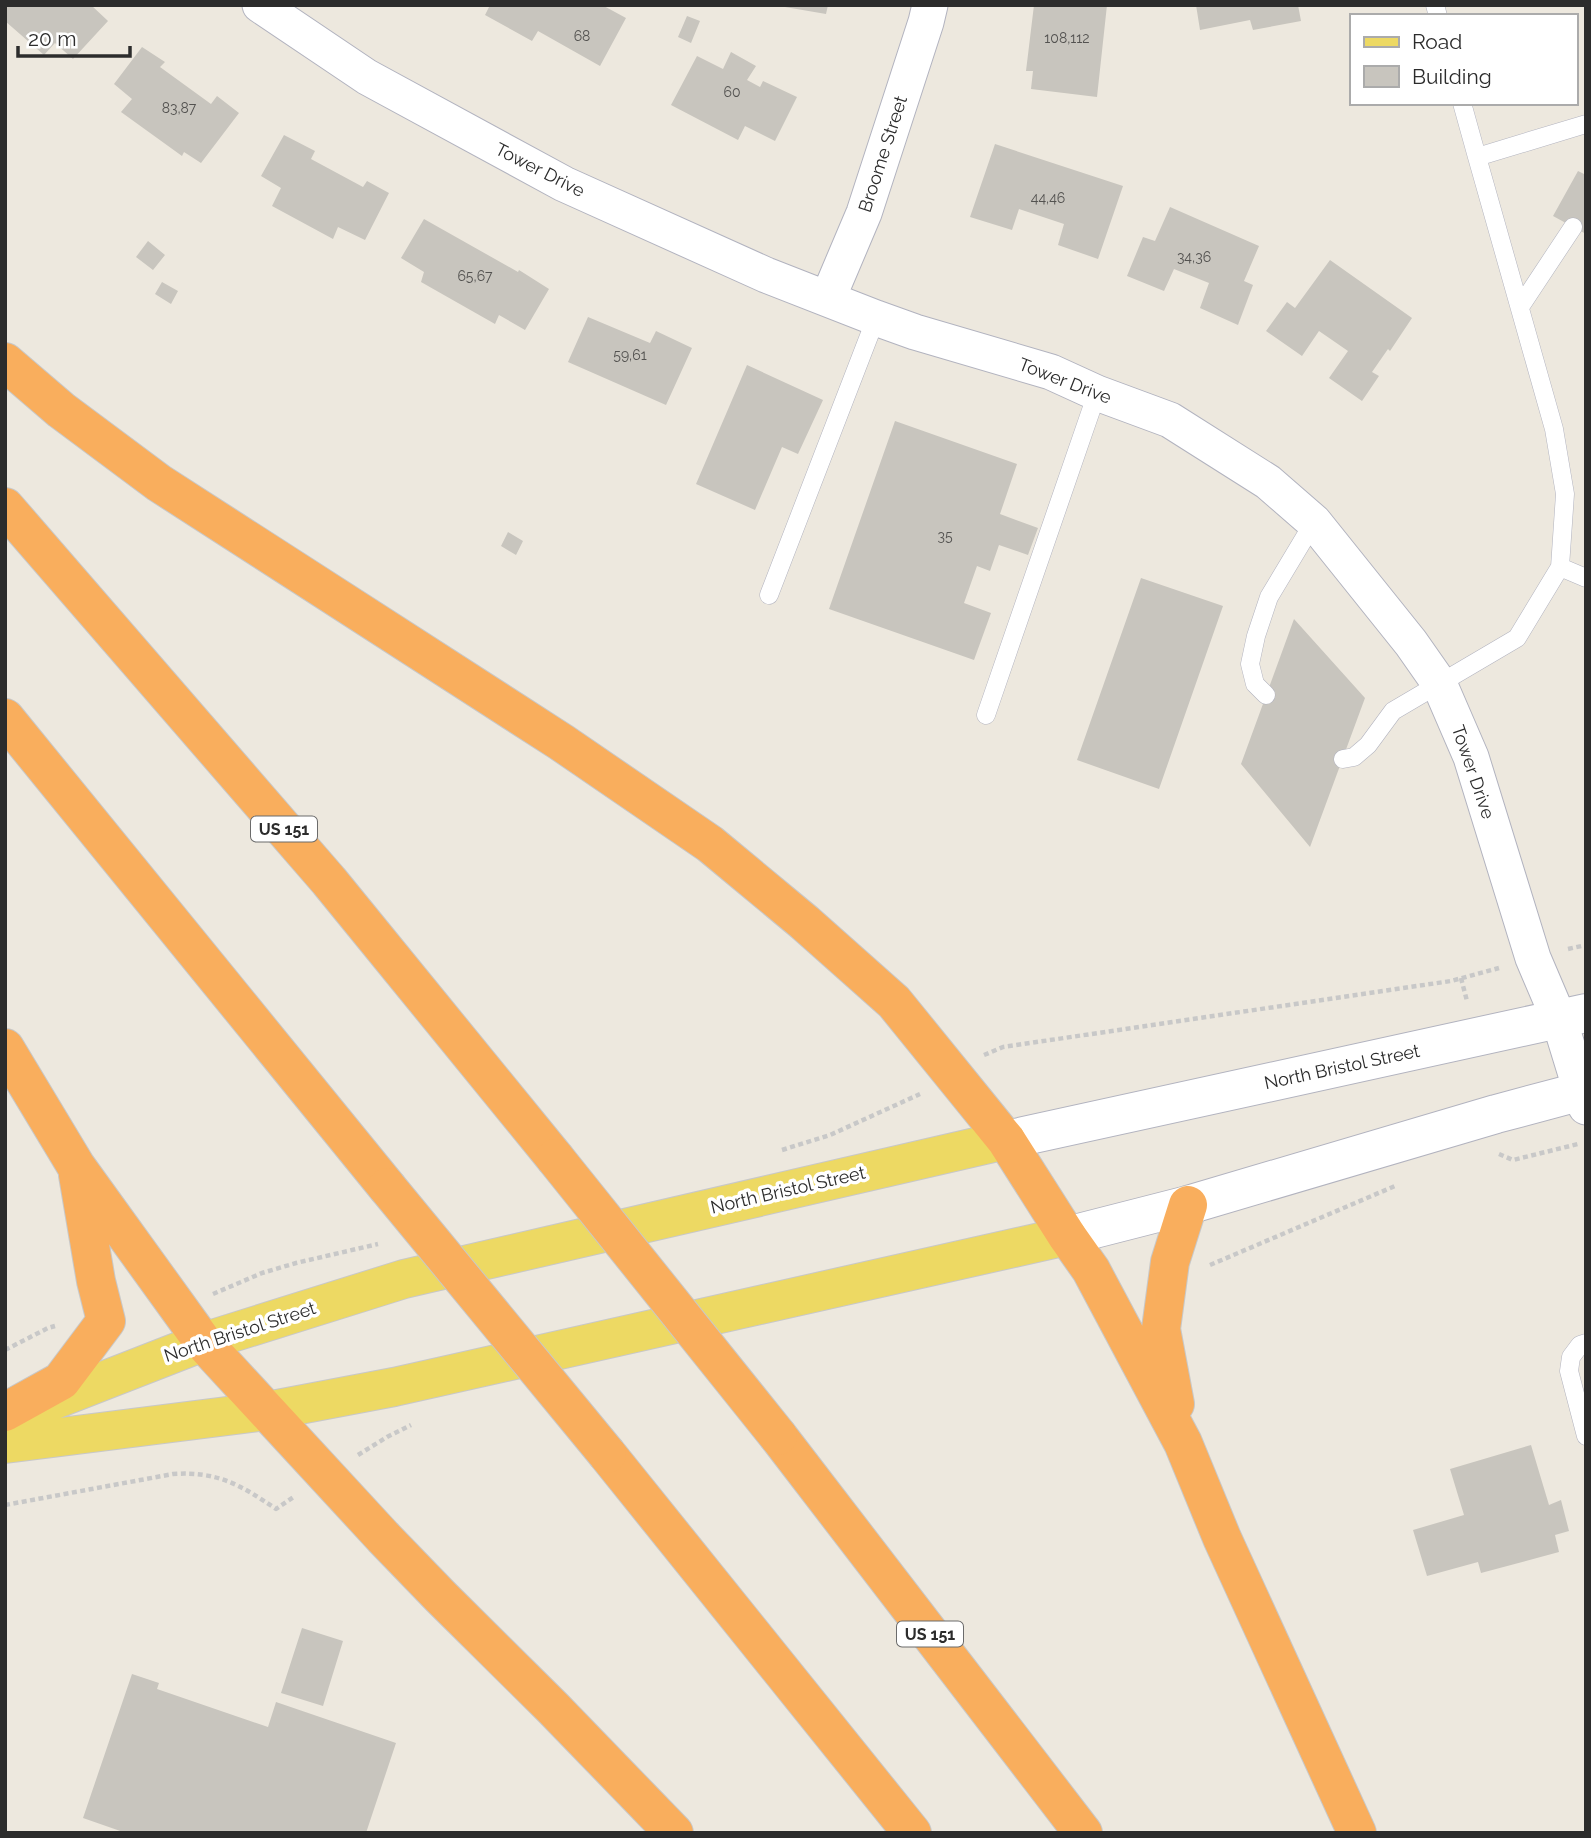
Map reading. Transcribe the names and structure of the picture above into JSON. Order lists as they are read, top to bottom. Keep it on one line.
{"streets":{"highway":["US 151"],"main road":["North Bristol Street"],"street":["Broome Street","Tower Drive"]},"crossings":[["Broome Street","Tower Drive"],["Tower Drive","North Bristol Street"]],"house_numbers":["68","108,112","60","83,87","44,46","34,36","65,67","59,61","35"],"legend":["Road","Building"],"scale_bar":"20 m"}
